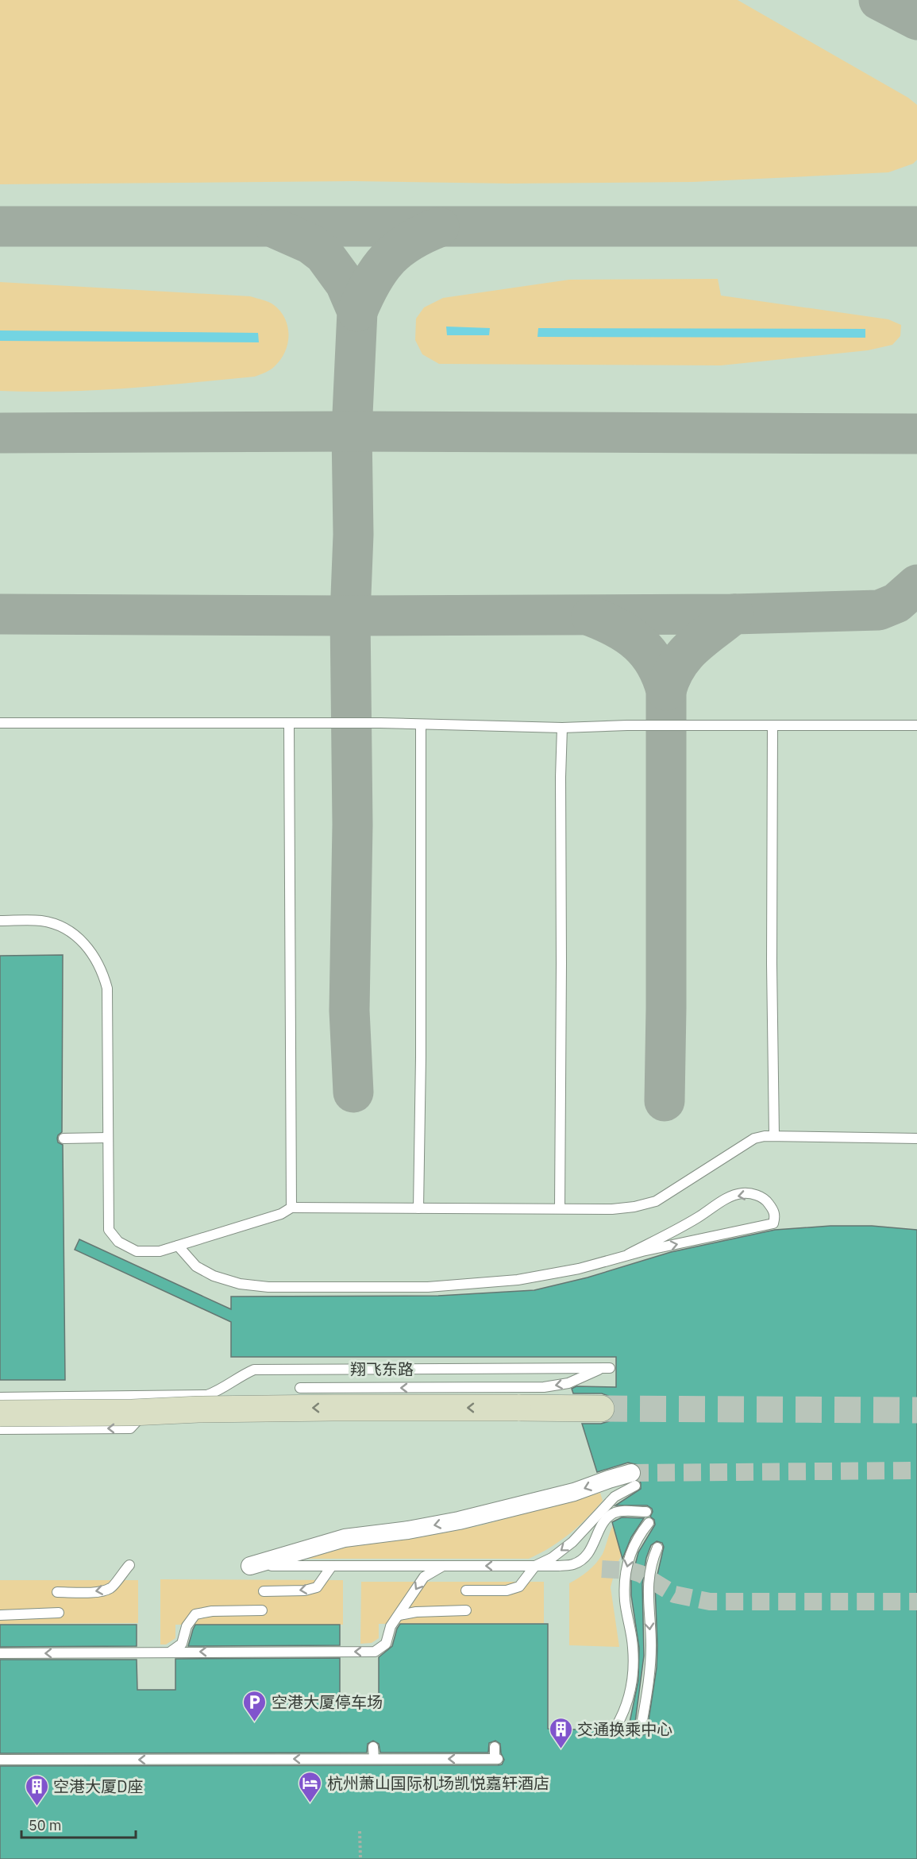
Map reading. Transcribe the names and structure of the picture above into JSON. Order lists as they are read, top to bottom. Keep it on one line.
{"streets":{"lane":["翔飞东路"]},"places":{"parking":["空港大厦停车场"],"building":["交通换乘中心","空港大厦D座"],"hotel":["杭州萧山国际机场凯悦嘉轩酒店"]},"scale_bar":"50 m"}
